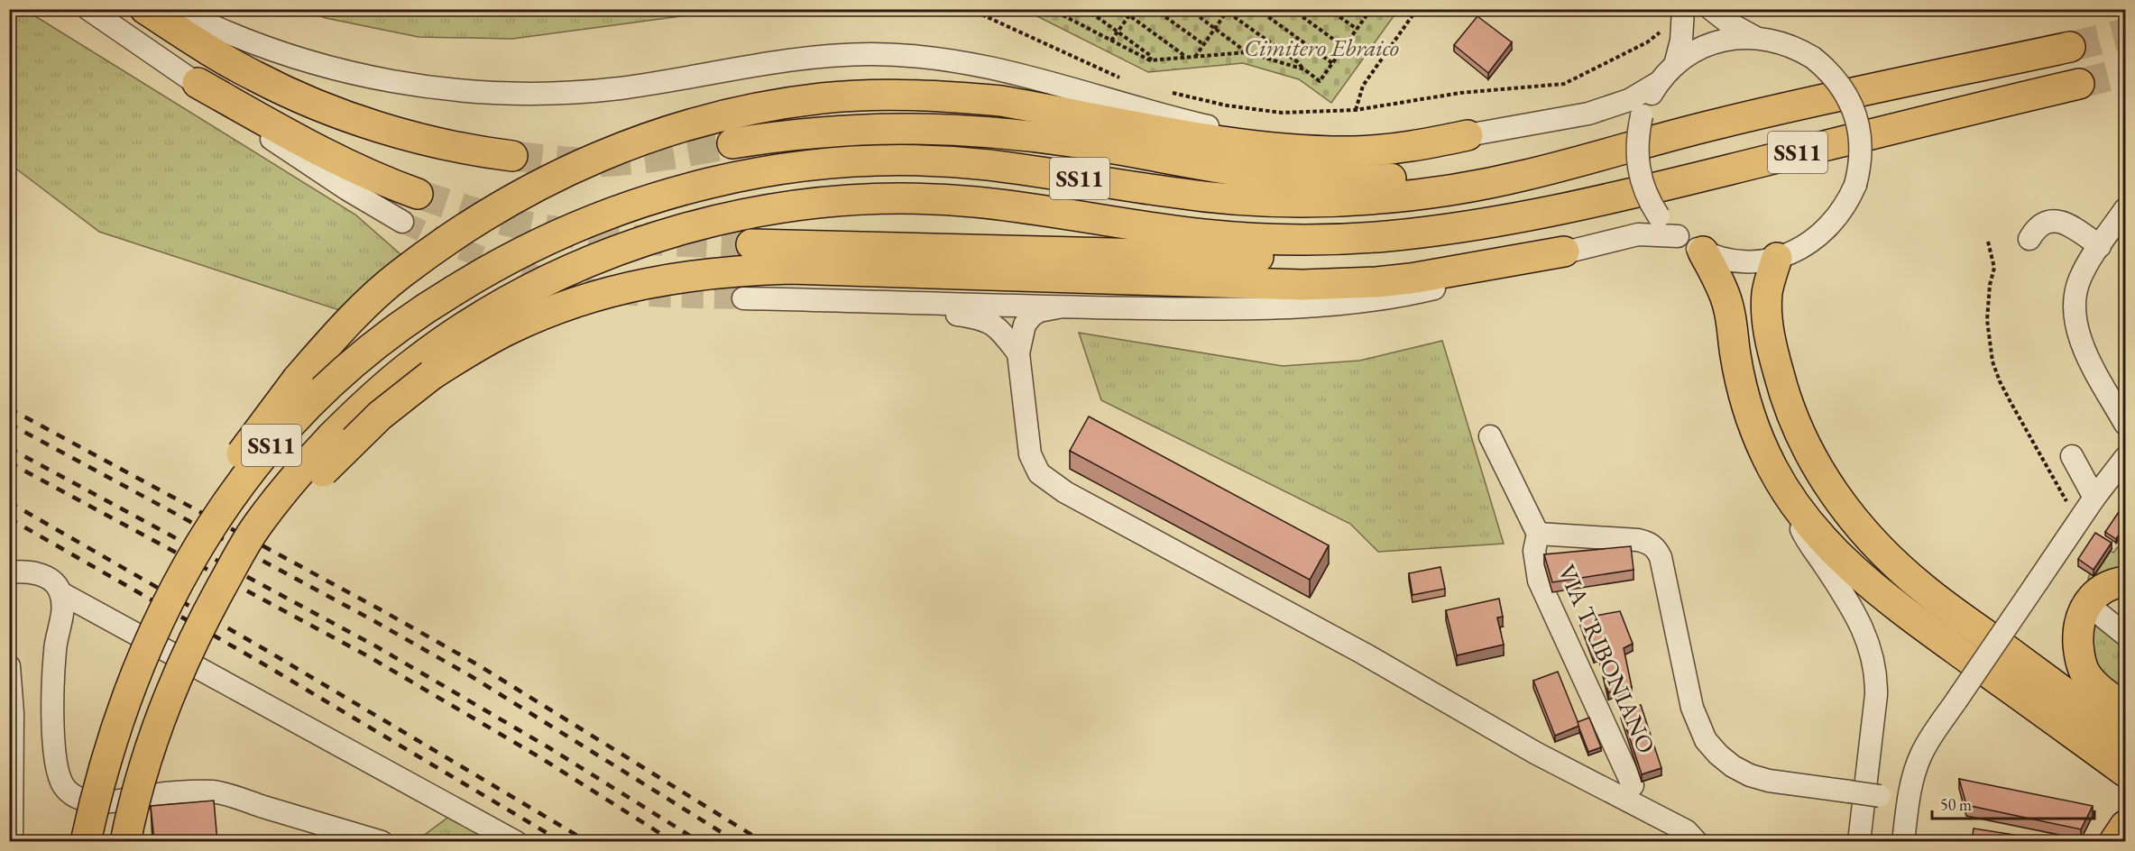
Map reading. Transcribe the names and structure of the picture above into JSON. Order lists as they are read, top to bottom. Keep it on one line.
{"streets":{"highway":["SS11"],"street":["VIA TRIBONIANO"]},"parks":["Cimitero Ebraico"],"scale_bar":"50 m"}
